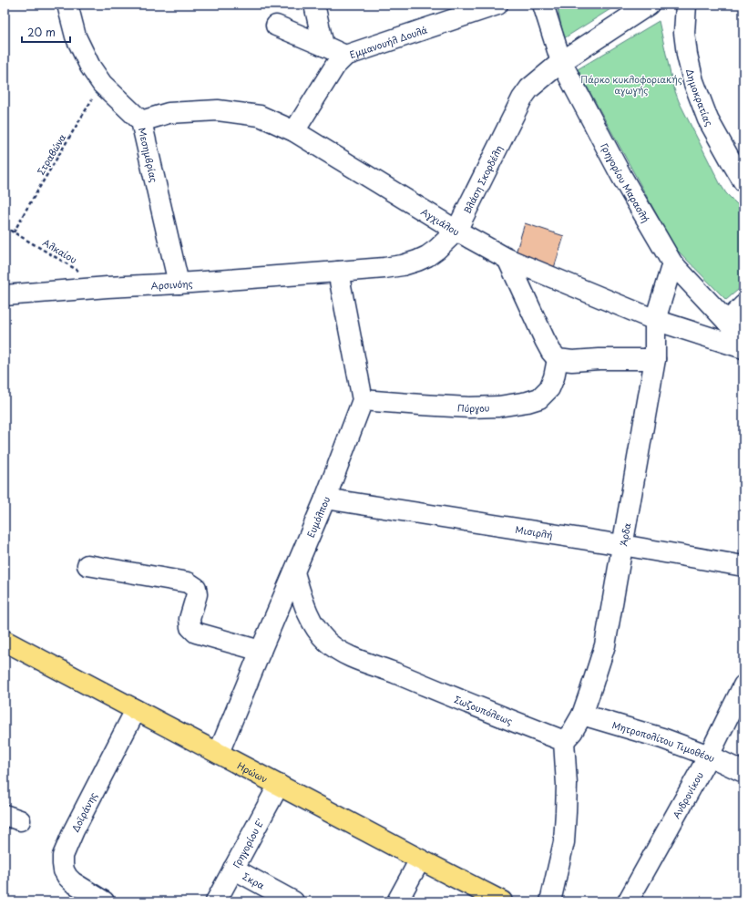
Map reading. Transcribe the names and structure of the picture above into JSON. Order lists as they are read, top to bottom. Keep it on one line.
{"streets":{"main road":["Ηρώων"],"street":["Εμμανουήλ Δουλά","Δημοκρατίας","Μεσημβρίας","Βλάση Σκορδέλη","Γρηγορίου Μαρασλή","Αγχιάλου","Αρσινόης","Πύργου","Ευμόλπου","Μισιρλή","Άρδα","Σωζουπόλεως","Μητροπολίτου Τιμοθέου","Ανδρονίκου","Δοϊράνης","Γρηγορίου Ε'","Σκρα"],"path":["Στραβώνα","Αλκαίου"]},"crossings":[["Εμμανουήλ Δουλά","Αγχιάλου"],["Στραβώνα","Μεσημβρίας"],["Στραβώνα","Αλκαίου"],["Μεσημβρίας","Αγχιάλου"],["Μεσημβρίας","Αρσινόης"],["Βλάση Σκορδέλη","Γρηγορίου Μαρασλή"],["Βλάση Σκορδέλη","Αγχιάλου"],["Βλάση Σκορδέλη","Αρσινόης"],["Γρηγορίου Μαρασλή","Άρδα"],["Αγχιάλου","Άρδα"],["Πύργου","Ευμόλπου"],["Ευμόλπου","Μισιρλή"],["Ευμόλπου","Σωζουπόλεως"],["Ευμόλπου","Ηρώων"],["Μισιρλή","Άρδα"],["Άρδα","Σωζουπόλεως"],["Άρδα","Μητροπολίτου Τιμοθέου"],["Μητροπολίτου Τιμοθέου","Ανδρονίκου"],["Ηρώων","Δοϊράνης"],["Ηρώων","Γρηγορίου Ε'"],["Γρηγορίου Ε'","Σκρα"]],"parks":["Πάρκο κυκλοφοριακής αγωγής"],"scale_bar":"20 m"}
